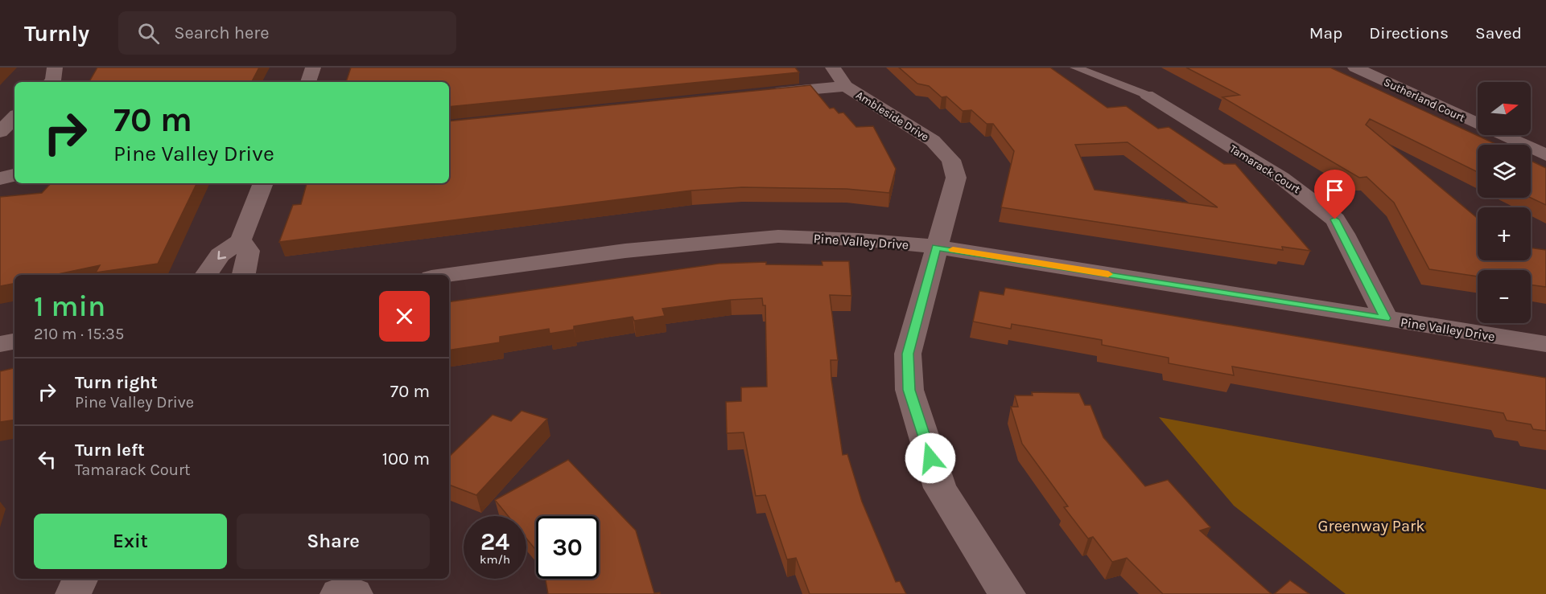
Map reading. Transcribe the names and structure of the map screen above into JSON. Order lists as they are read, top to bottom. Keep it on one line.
{"streets":{"street":["Sutherland Court","Ambleside Drive","Tamarack Court","Pine Valley Drive"]},"crossings":[["Ambleside Drive","Pine Valley Drive"],["Tamarack Court","Pine Valley Drive"]],"parks":["Greenway Park"],"north":"right","page":{"header":"Turnly","search":"Search here","nav":["Map","Directions","Saved"],"map_buttons":["+","−"],"turn":["70 m","Pine Valley Drive"],"heading":["1 min","210 m · 15:35"],"list":[{"name":"Turn right","note":"Pine Valley Drive","value":"70 m"},{"name":"Turn left","note":"Tamarack Court","value":"100 m"}],"buttons":["Exit","Share"],"speed":"24 km/h","limit":"30"}}
